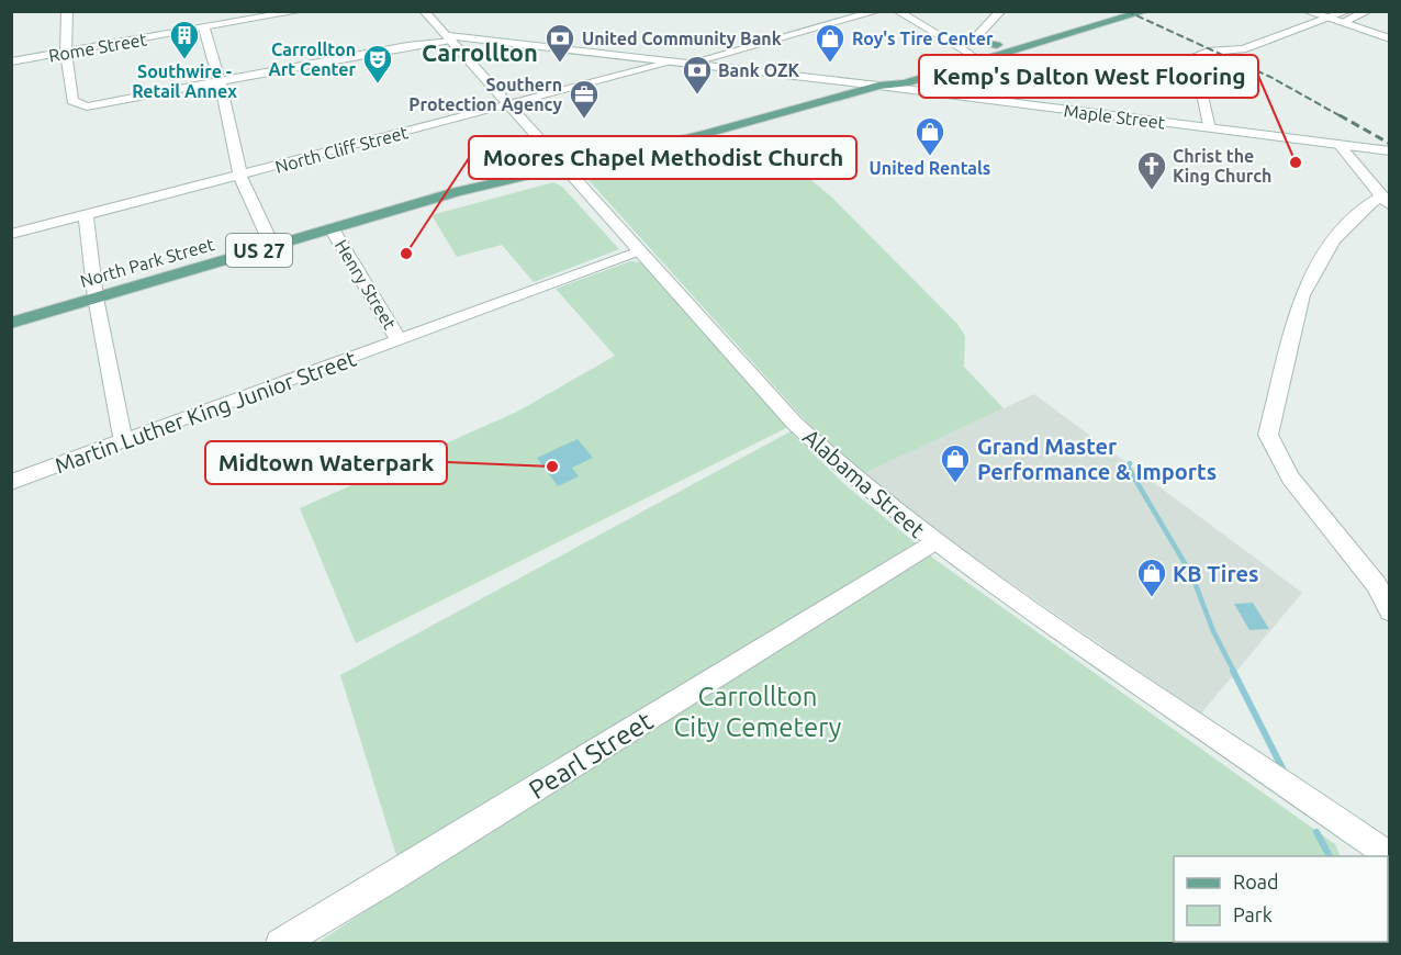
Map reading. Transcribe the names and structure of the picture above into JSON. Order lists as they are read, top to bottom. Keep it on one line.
{"streets":{"main road":["US 27","North Park Street"],"street":["Rome Street","Maple Street","North Cliff Street","Henry Street","Martin Luther King Junior Street","Alabama Street","Pearl Street"]},"crossings":[["Maple Street","North Cliff Street"],["Maple Street","US 27"],["Maple Street","Alabama Street"],["North Cliff Street","Alabama Street"],["US 27","North Park Street"],["US 27","Alabama Street"],["North Park Street","Henry Street"],["North Park Street","Alabama Street"],["Henry Street","Martin Luther King Junior Street"],["Martin Luther King Junior Street","Alabama Street"],["Alabama Street","Pearl Street"]],"districts":["Carrollton"],"parks":["Carrollton City Cemetery"],"places":{"building":["Southwire - Retail Annex"],"bank":["United Community Bank","Bank OZK"],"shop":["Roy's Tire Center","United Rentals","Grand Master Performance & Imports","KB Tires"],"theatre":["Carrollton Art Center"],"office":["Southern Protection Agency"],"other":["Kemp's Dalton West Flooring","Moores Chapel Methodist Church","Midtown Waterpark"],"church":["Christ the King Church"]},"legend":["Road","Park"]}
